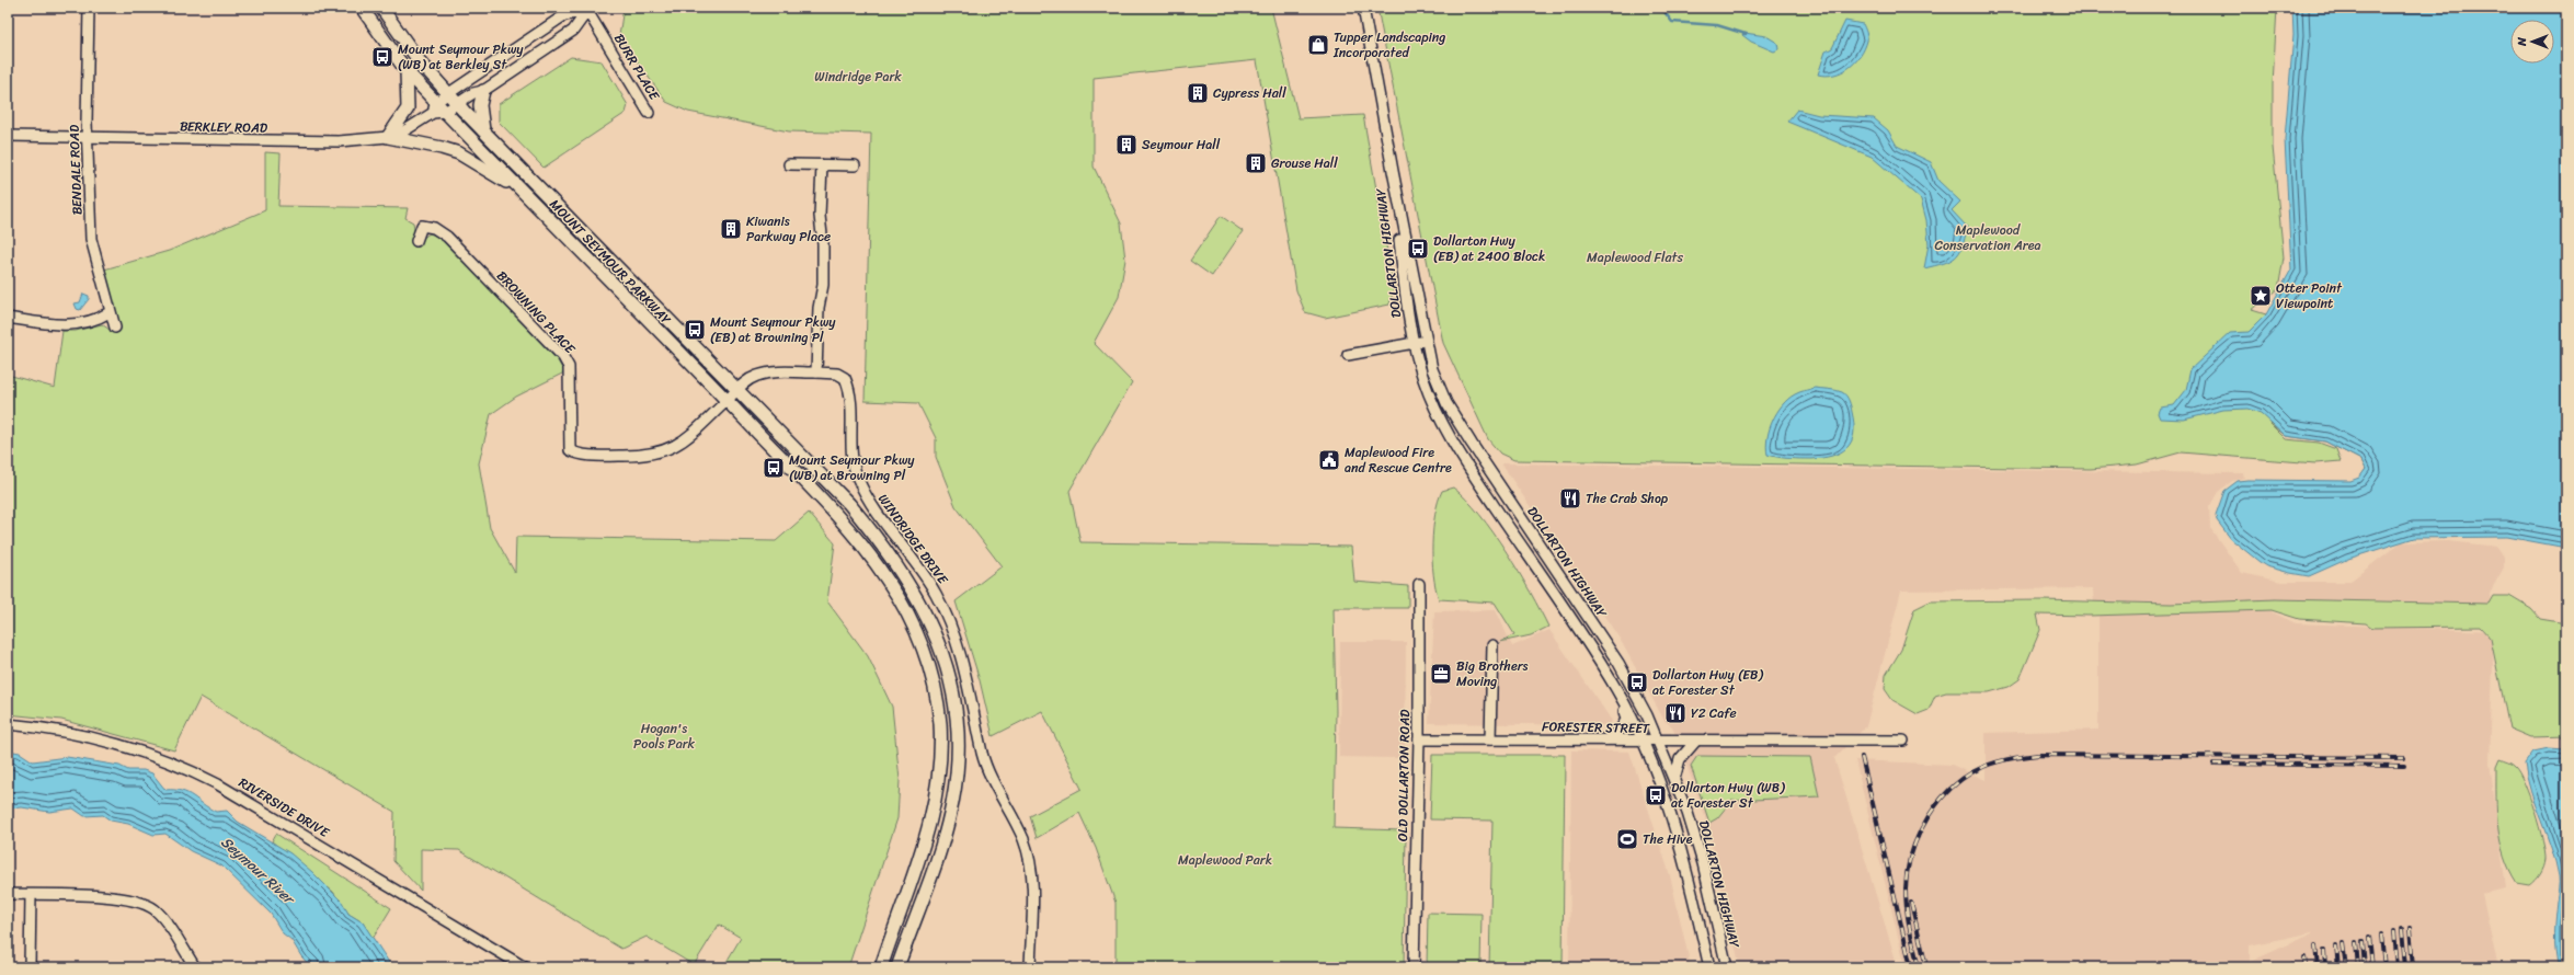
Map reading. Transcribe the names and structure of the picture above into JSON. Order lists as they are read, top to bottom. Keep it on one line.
{"streets":{"main road":["MOUNT SEYMOUR PARKWAY"],"street":["BURR PLACE","BERKLEY ROAD","BENDALE ROAD","DOLLARTON HIGHWAY","BROWNING PLACE","WINDRIDGE DRIVE","FORESTER STREET","OLD DOLLARTON ROAD","RIVERSIDE DRIVE"]},"crossings":[["BURR PLACE","BERKLEY ROAD"],["BERKLEY ROAD","BENDALE ROAD"],["BERKLEY ROAD","MOUNT SEYMOUR PARKWAY"],["DOLLARTON HIGHWAY","FORESTER STREET"],["MOUNT SEYMOUR PARKWAY","BROWNING PLACE"],["BROWNING PLACE","WINDRIDGE DRIVE"],["FORESTER STREET","OLD DOLLARTON ROAD"]],"water":["Seymour River"],"parks":["Windridge Park","Maplewood Conservation Area","Maplewood Flats","Hogan's Pools Park","Maplewood Park"],"places":{"shop":["Tupper Landscaping Incorporated"],"bus stop":["Mount Seymour Pkwy (WB) at Berkley St","Dollarton Hwy (EB) at 2400 Block","Mount Seymour Pkwy (EB) at Browning Pl","Mount Seymour Pkwy (WB) at Browning Pl","Dollarton Hwy (EB) at Forester St","Dollarton Hwy (WB) at Forester St"],"building":["Cypress Hall","Seymour Hall","Grouse Hall","Kiwanis Parkway Place"],"place":["Otter Point Viewpoint"],"public building":["Maplewood Fire and Rescue Centre"],"restaurant":["The Crab Shop","Y2 Cafe"],"office":["Big Brothers Moving"],"sports":["The Hive"]},"north":"left"}
